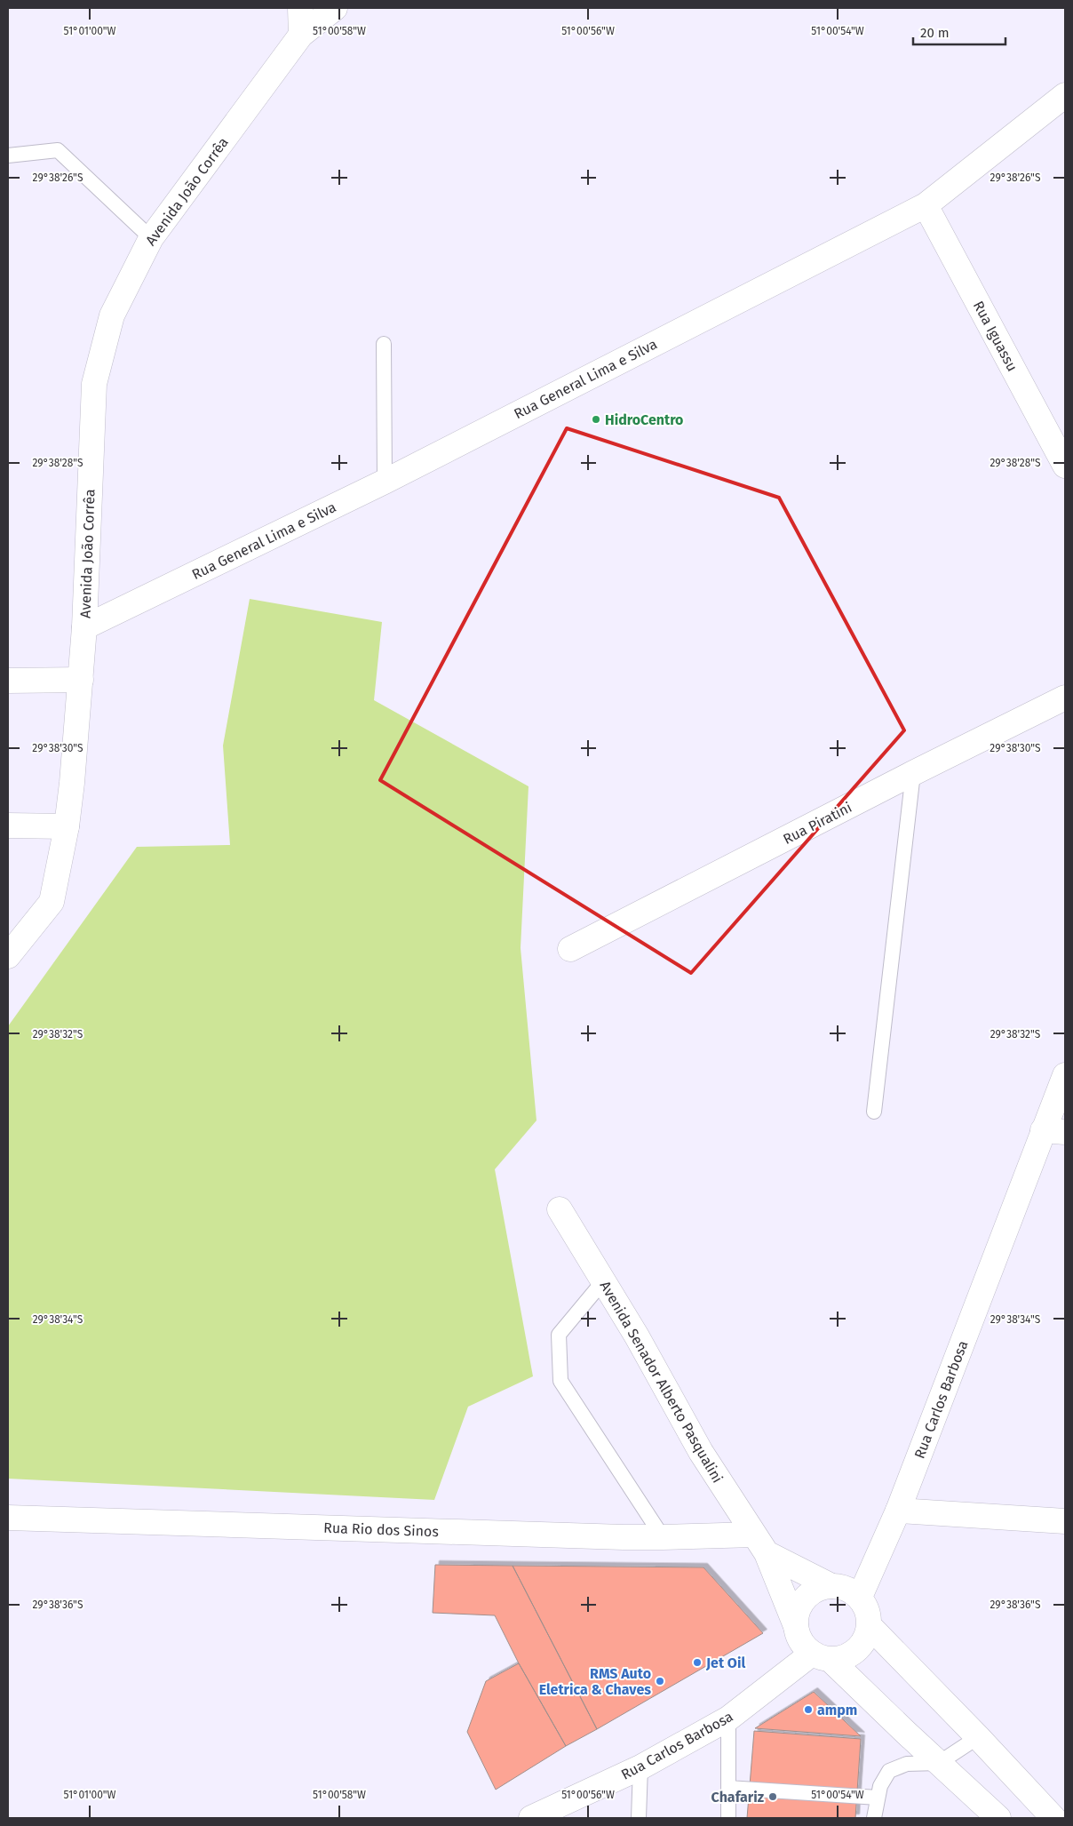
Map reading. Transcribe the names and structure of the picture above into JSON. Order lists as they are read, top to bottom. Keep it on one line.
{"streets":{"street":["Avenida João Corrêa","Rua Iguassu","Rua General Lima e Silva","Rua Piratini","Avenida Senador Alberto Pasqualini","Rua Carlos Barbosa","Rua Rio dos Sinos"]},"crossings":[["Avenida João Corrêa","Rua General Lima e Silva"],["Rua Iguassu","Rua General Lima e Silva"],["Avenida Senador Alberto Pasqualini","Rua Carlos Barbosa"],["Avenida Senador Alberto Pasqualini","Rua Rio dos Sinos"]],"places":["HidroCentro","Jet Oil","RMS Auto Eletrica & Chaves","ampm","Chafariz"],"scale_bar":"20 m","coordinates":["51°01'00\"W","51°00'58\"W","51°00'56\"W","51°00'54\"W","29°38'26\"S","29°38'28\"S","29°38'30\"S","29°38'32\"S","29°38'34\"S","29°38'36\"S"]}
